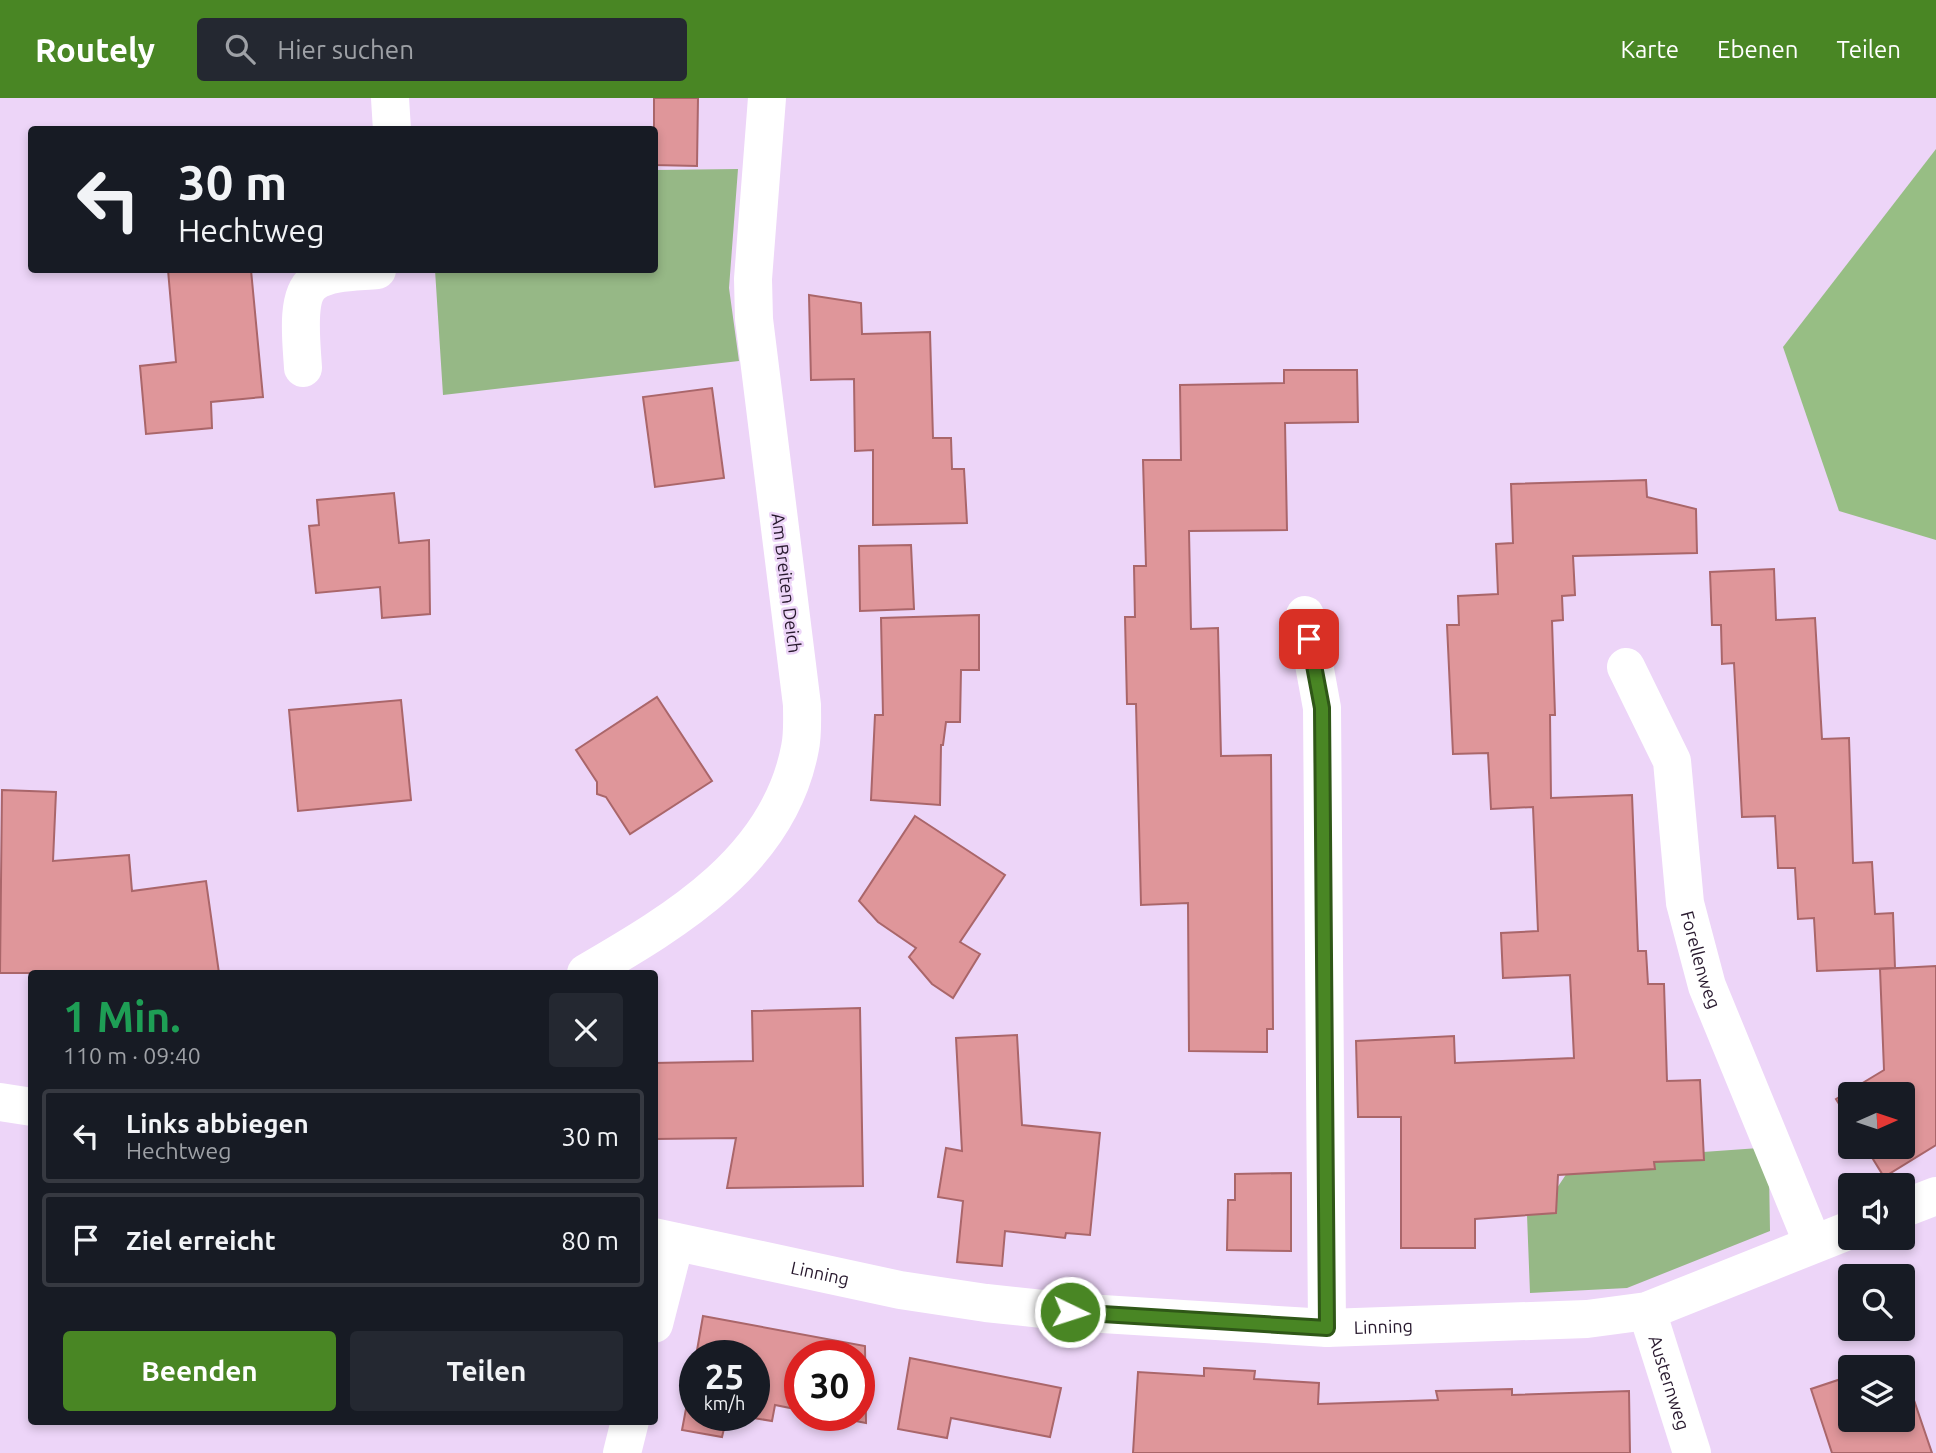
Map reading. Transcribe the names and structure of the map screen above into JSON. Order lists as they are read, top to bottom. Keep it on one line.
{"streets":{"street":["Am Breiten Deich","Forellenweg","Linning","Austernweg"]},"crossings":[["Forellenweg","Linning"],["Linning","Austernweg"]],"north":"right","page":{"header":"Routely","search":"Hier suchen","nav":["Karte","Ebenen","Teilen"],"turn":["30 m","Hechtweg"],"heading":["1 Min.","110 m · 09:40"],"list":[{"name":"Links abbiegen","note":"Hechtweg","value":"30 m"},{"name":"Ziel erreicht","value":"80 m"}],"buttons":["Beenden","Teilen"],"speed":"25 km/h","limit":"30"}}
